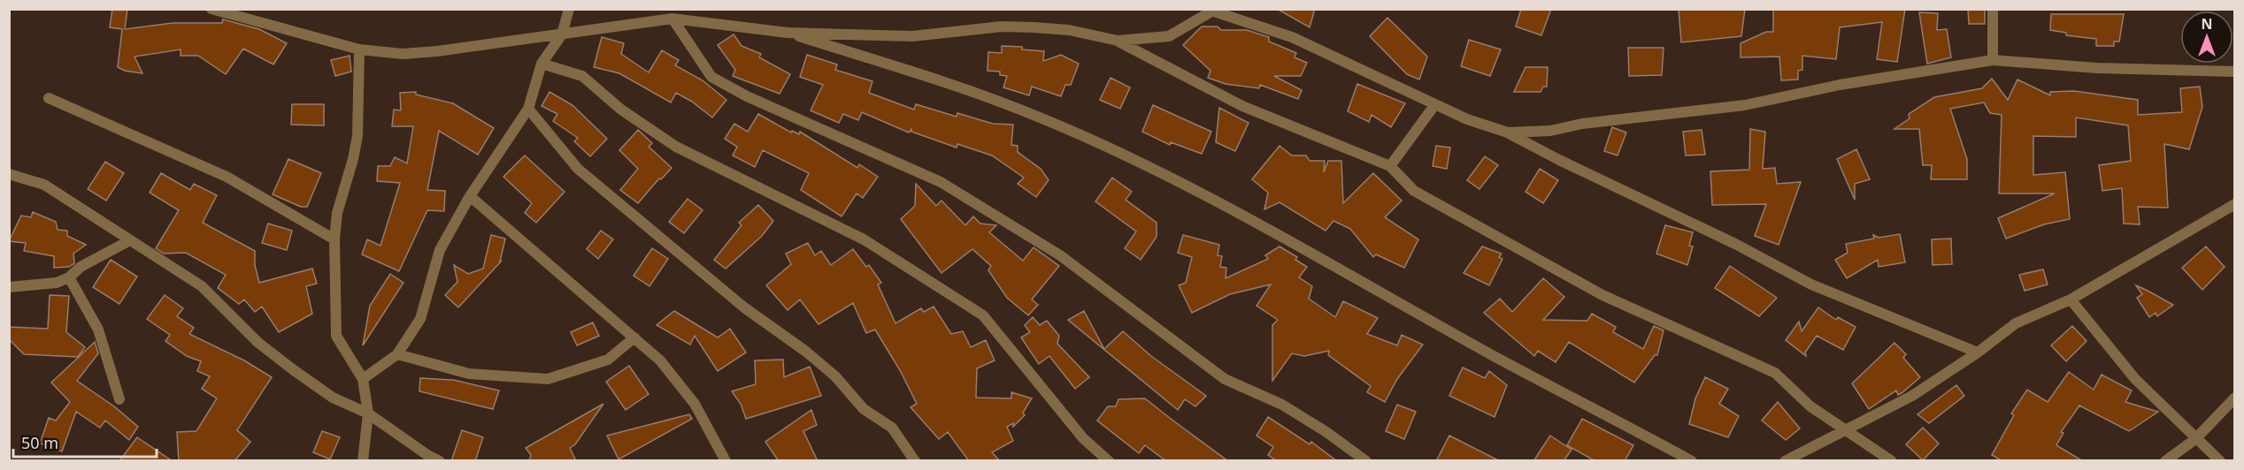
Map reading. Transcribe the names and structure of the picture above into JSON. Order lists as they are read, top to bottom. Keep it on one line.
{"scale_bar":"50 m","north":"top"}
